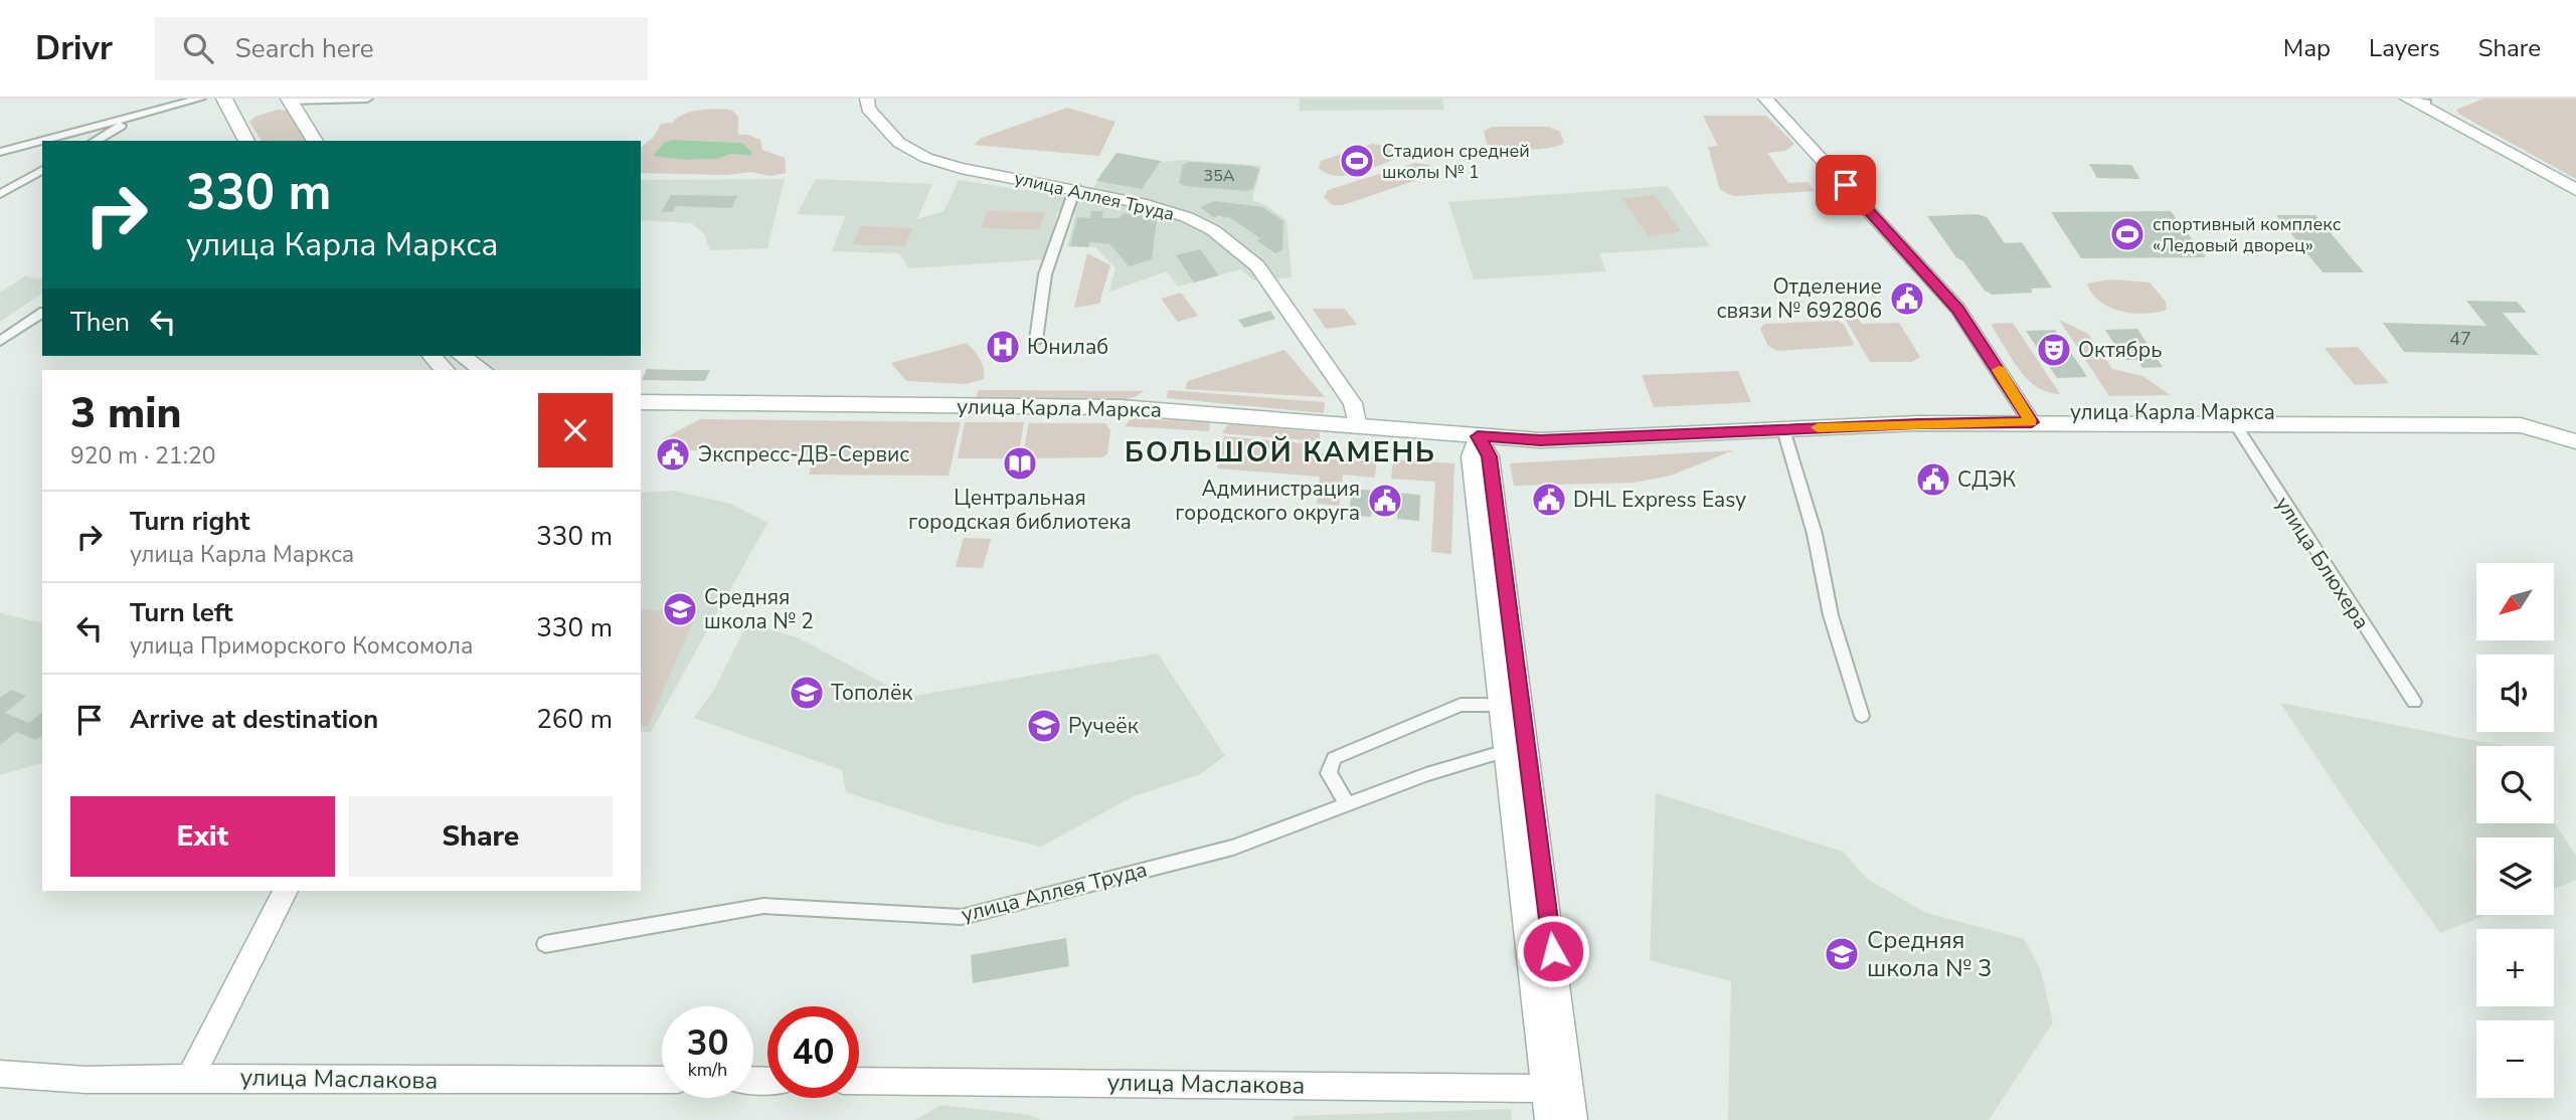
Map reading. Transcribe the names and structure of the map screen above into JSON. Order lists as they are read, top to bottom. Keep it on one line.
{"streets":{"main road":["улица Карла Маркса"],"street":["улица Аллея Труда","улица Блюхера","улица Маслакова"]},"crossings":[["улица Аллея Труда","улица Карла Маркса"],["улица Карла Маркса","улица Блюхера"]],"districts":["БОЛЬШОЙ КАМЕНЬ"],"places":{"sports":["Стадион средней школы № 1","спортивный комплекс «Ледовый дворец»"],"public building":["Отделение связи № 692806","Экспресс-ДВ-Сервис","СДЭК","DHL Express Easy","Администрация городского округа"],"hospital":["Юнилаб"],"theatre":["Октябрь"],"library":["Центральная городская библиотека"],"school or university":["Средняя школа № 2","Тополёк","Ручеёк","Средняя школа № 3"]},"house_numbers":["35А","47"],"north":"bottom left","page":{"header":"Drivr","search":"Search here","nav":["Map","Layers","Share"],"turn":["330 m","улица Карла Маркса"],"then":"Then","heading":["3 min","920 m · 21:20"],"list":[{"name":"Turn right","note":"улица Карла Маркса","value":"330 m"},{"name":"Turn left","note":"улица Приморского Комсомола","value":"330 m"},{"name":"Arrive at destination","value":"260 m"}],"map_buttons":["+","−"],"buttons":["Exit","Share"],"speed":"30 km/h","limit":"40"}}
